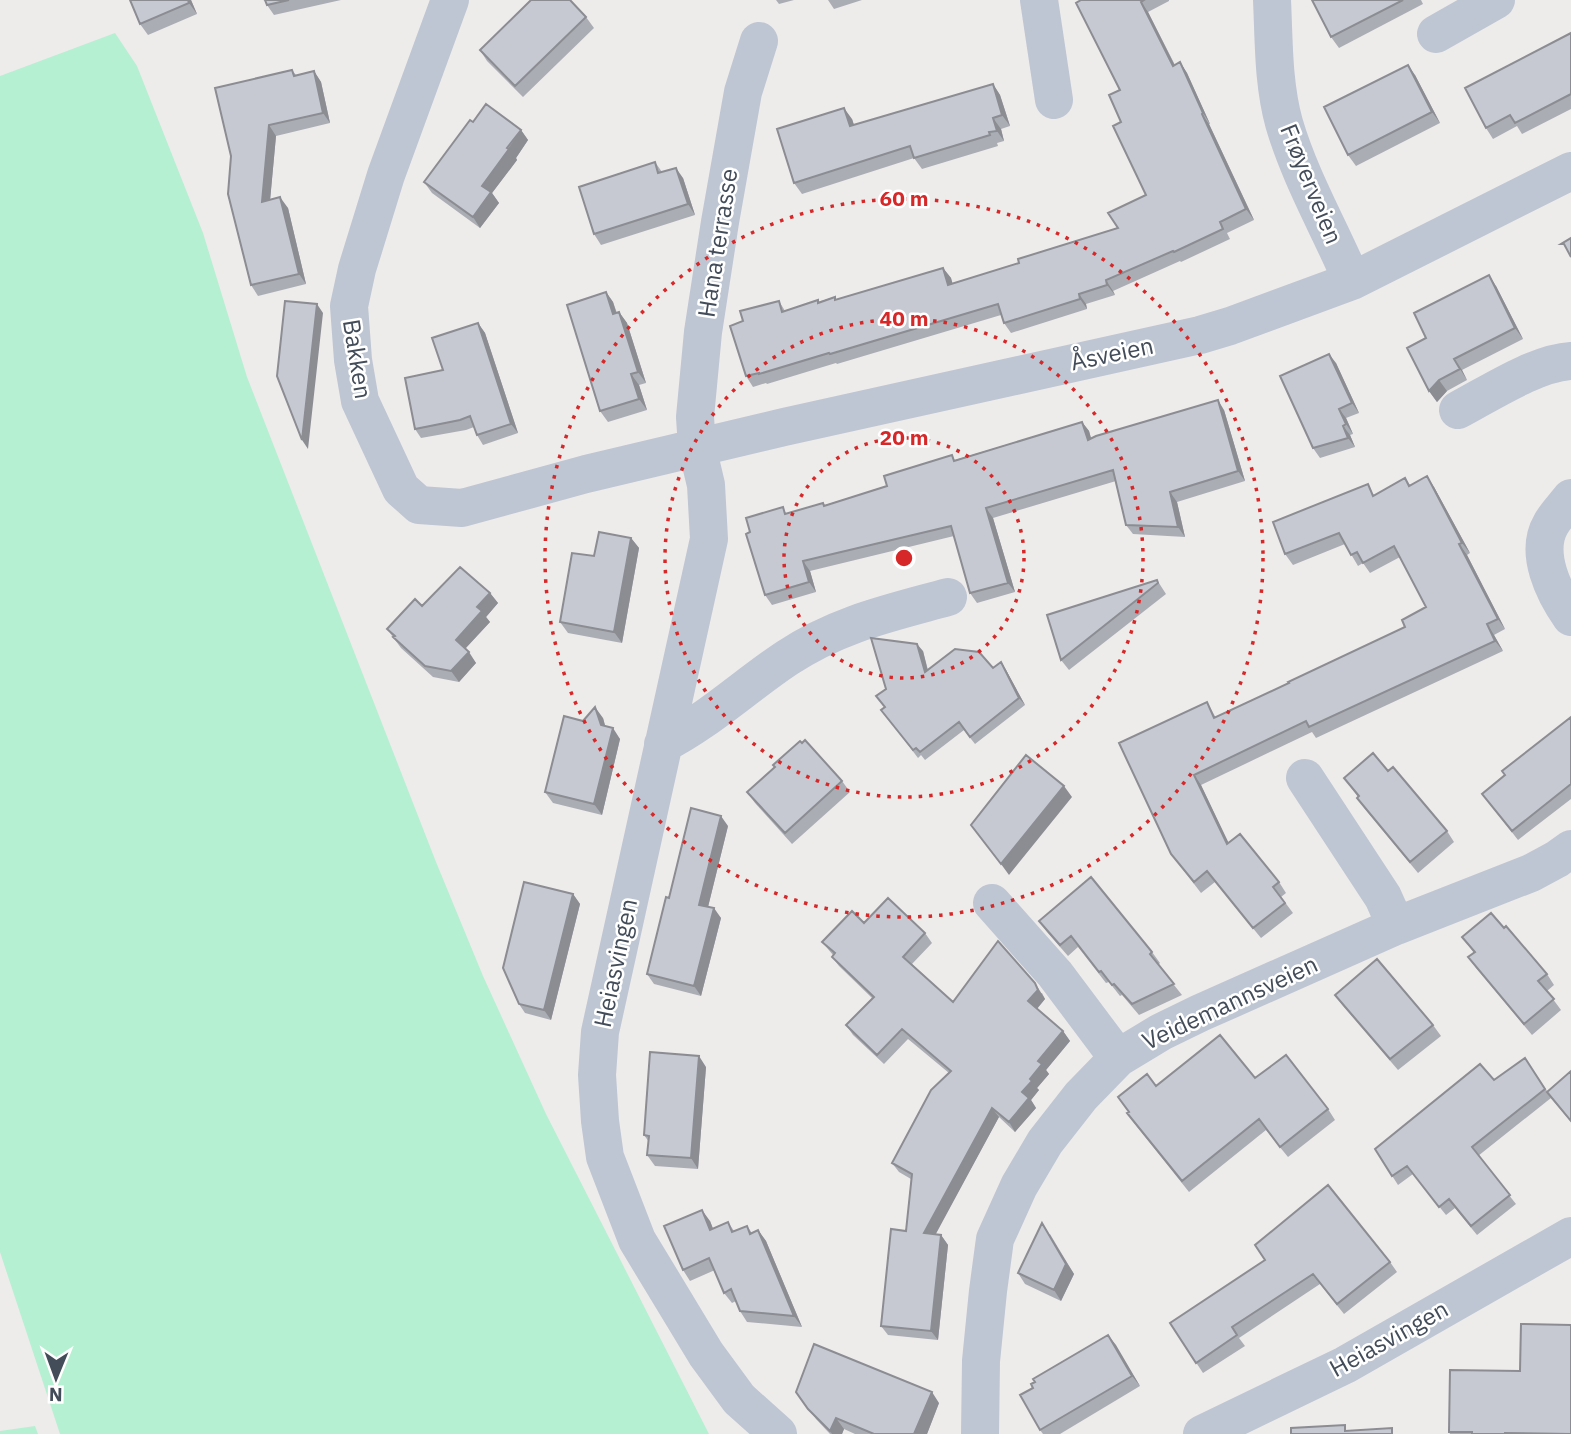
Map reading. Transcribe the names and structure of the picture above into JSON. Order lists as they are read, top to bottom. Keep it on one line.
{"streets":{"street":["Frøyerveien","Hana terrasse","Åsveien","Bakken","Heiasvingen","Veidemannsveien"]},"crossings":[["Frøyerveien","Åsveien"],["Hana terrasse","Åsveien"],["Hana terrasse","Heiasvingen"],["Åsveien","Bakken"],["Åsveien","Heiasvingen"]],"north":"bottom","rings":["60 m","40 m","20 m"]}
